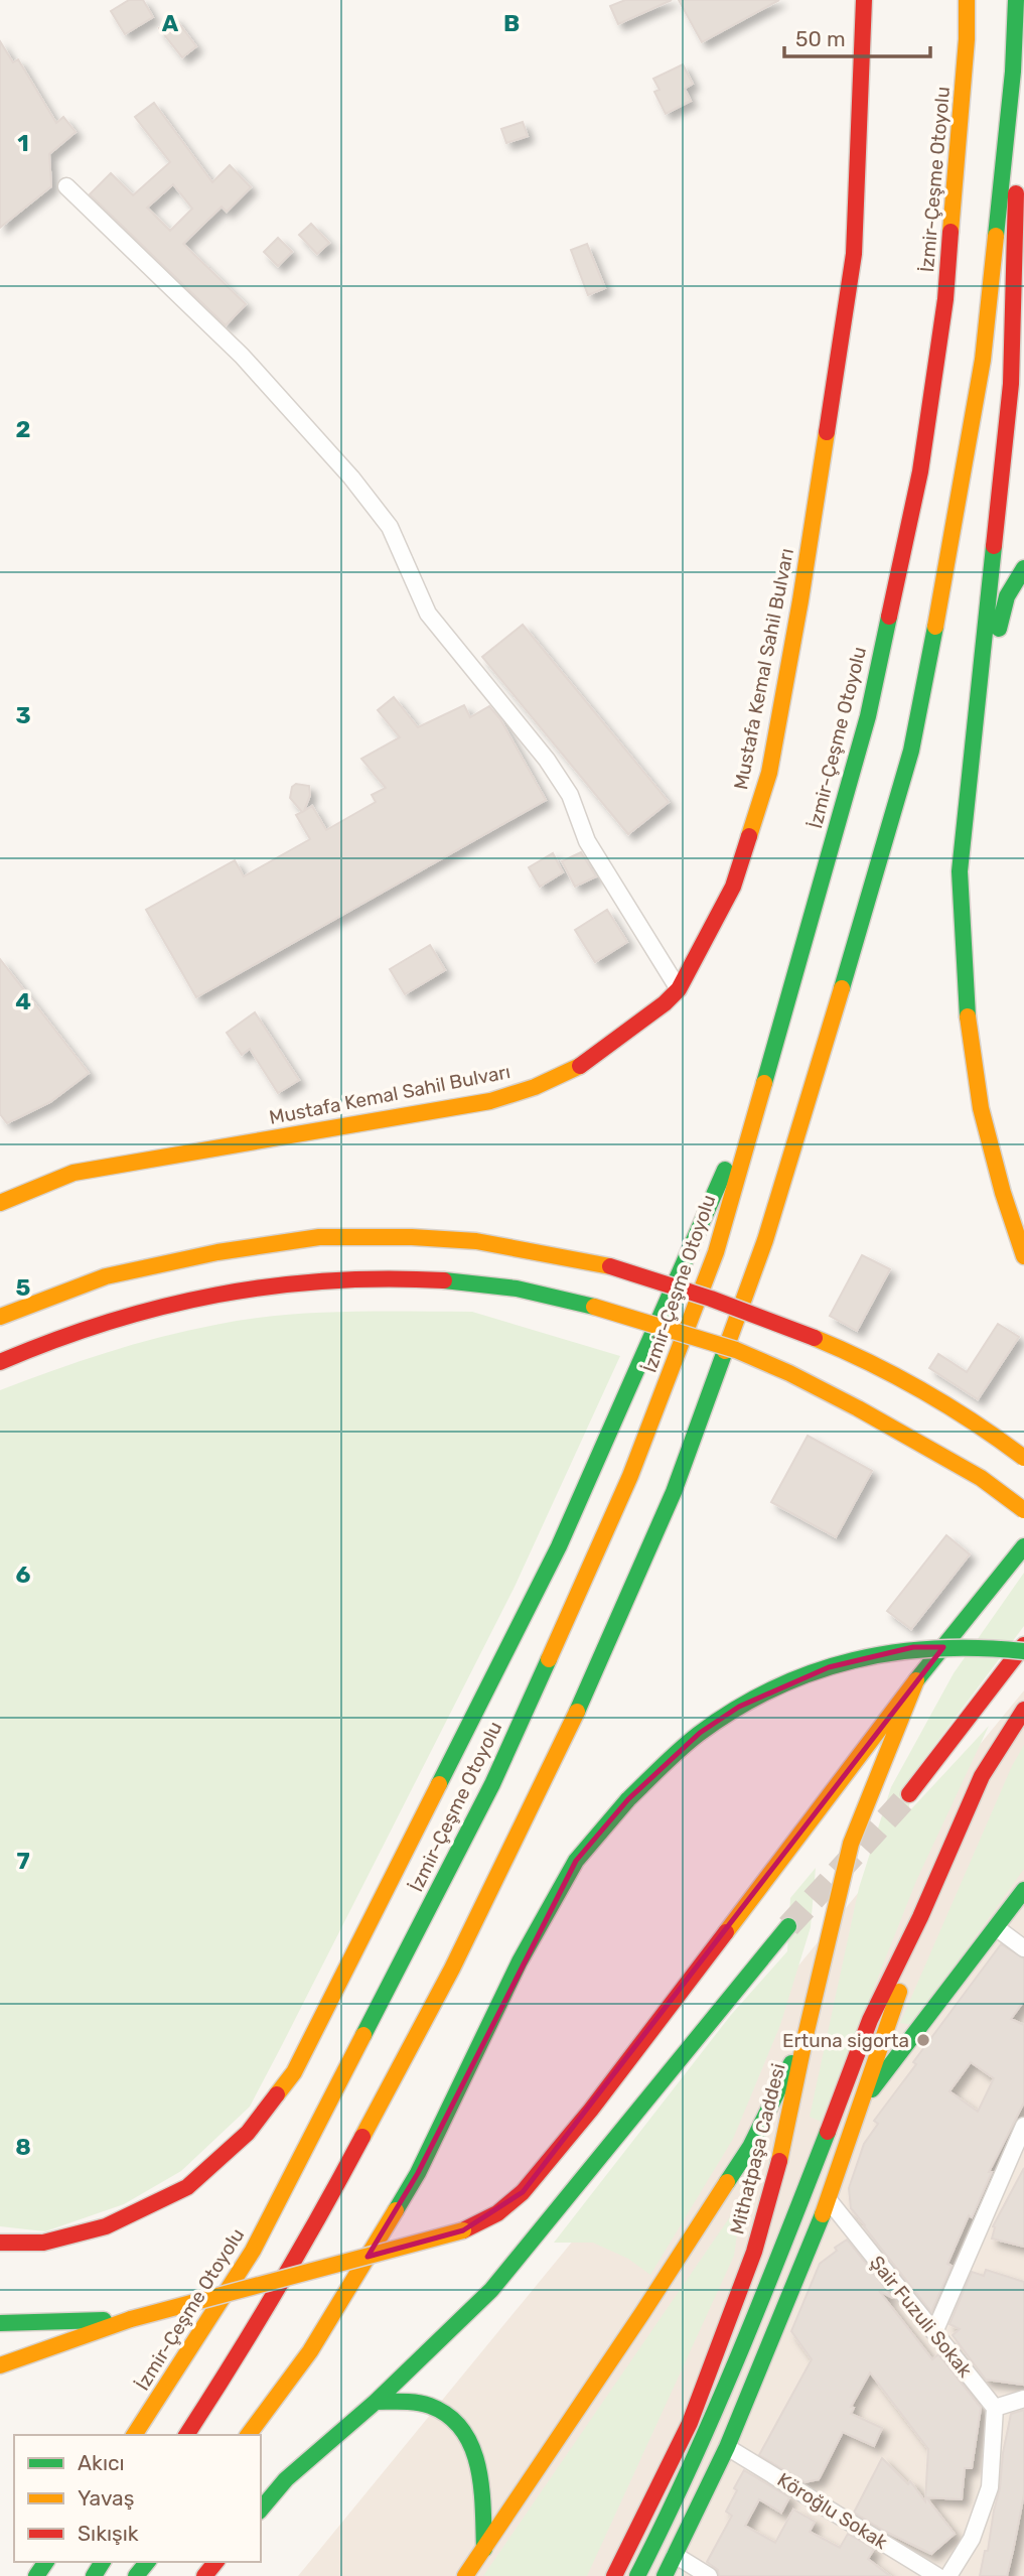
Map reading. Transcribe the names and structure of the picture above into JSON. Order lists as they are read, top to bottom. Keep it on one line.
{"streets":{"main road":["İzmir-Çeşme Otoyolu","Mustafa Kemal Sahil Bulvarı","Mithatpaşa Caddesi"],"street":["Şair Fuzuli Sokak","Köroğlu Sokak"]},"places":["Ertuna sigorta"],"legend":["Akıcı","Yavaş","Sıkışık"],"scale_bar":"50 m","grid":{"columns":["A","B"],"rows":["1","2","3","4","5","6","7","8"]}}
